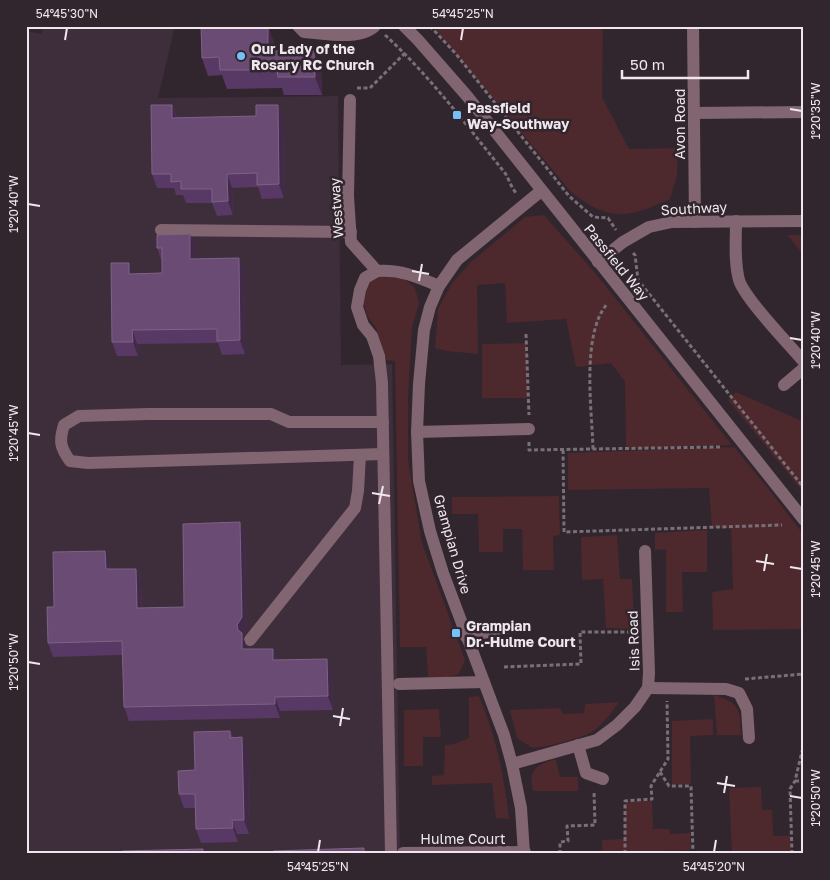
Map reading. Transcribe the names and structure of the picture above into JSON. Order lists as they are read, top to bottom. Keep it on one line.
{"streets":{"street":["Avon Road","Westway","Southway","Passfield Way","Grampian Drive","Isis Road","Hulme Court"]},"crossings":[["Avon Road","Southway"],["Southway","Passfield Way"],["Passfield Way","Grampian Drive"],["Grampian Drive","Isis Road"],["Grampian Drive","Hulme Court"]],"places":{"other":["Our Lady of the Rosary RC Church"],"transit":["Passfield Way-Southway","Grampian Dr.-Hulme Court"]},"scale_bar":"50 m","coordinates":["54°45'30\"N","54°45'25\"N","1°20'35\"W","1°20'40\"W","1°20'45\"W","1°20'50\"W","54°45'20\"N"]}
